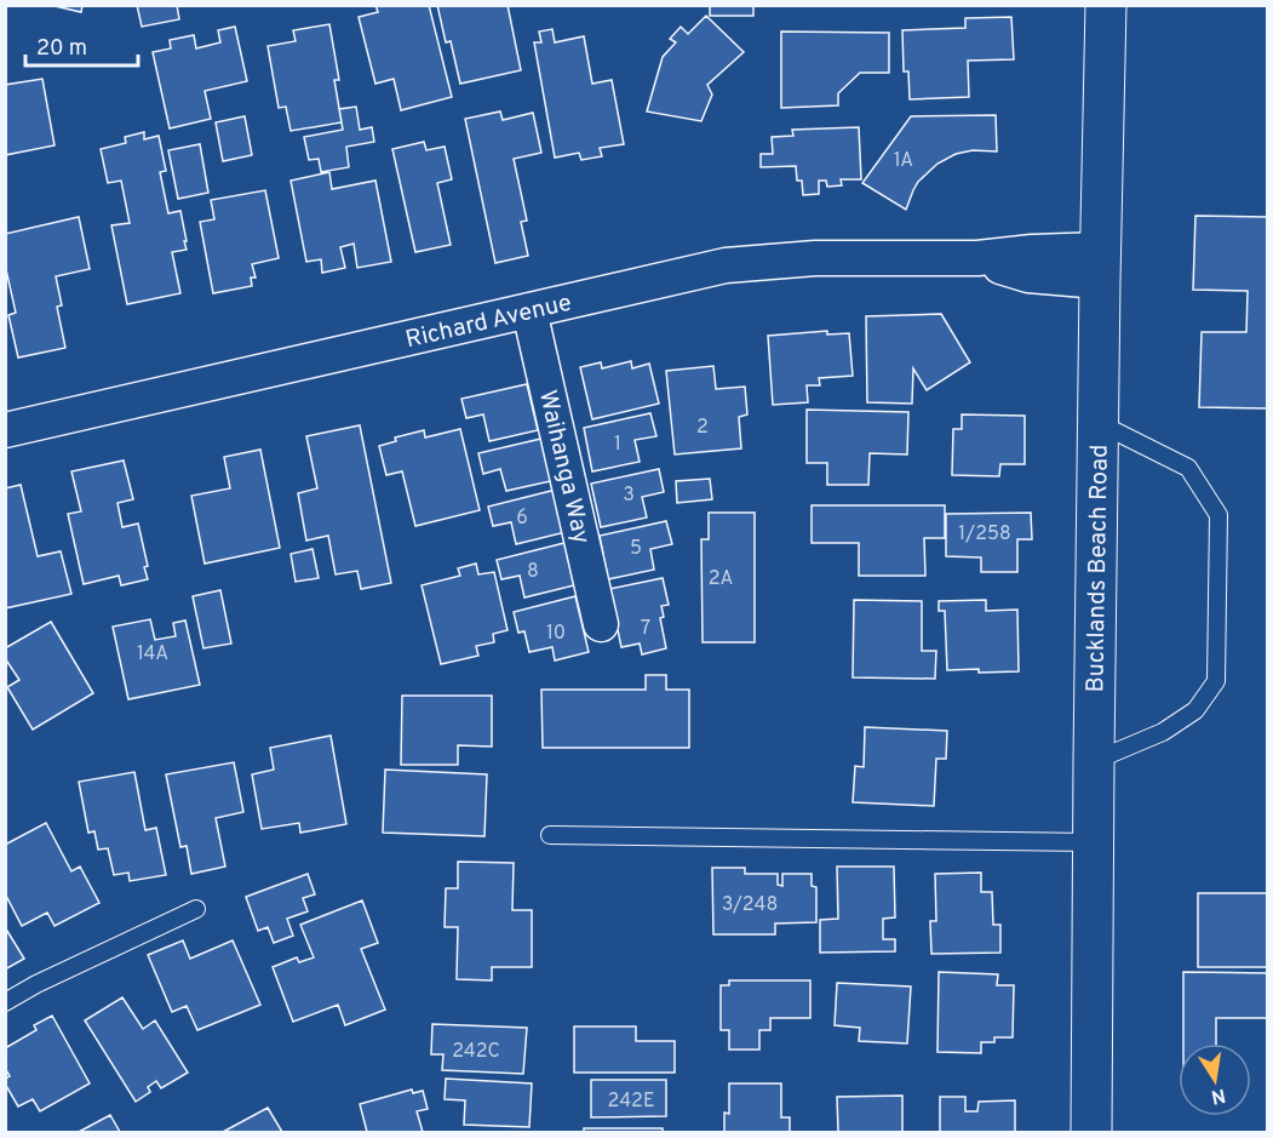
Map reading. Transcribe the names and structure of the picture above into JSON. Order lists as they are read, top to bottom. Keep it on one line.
{"streets":{"main road":["Bucklands Beach Road"],"street":["Richard Avenue","Waihanga Way"]},"crossings":[["Richard Avenue","Waihanga Way"],["Richard Avenue","Bucklands Beach Road"]],"house_numbers":["1A","2","1","3","6","1/258","5","8","2A","7","10","14A","3/248","242C","242E"],"scale_bar":"20 m","north":"bottom"}
